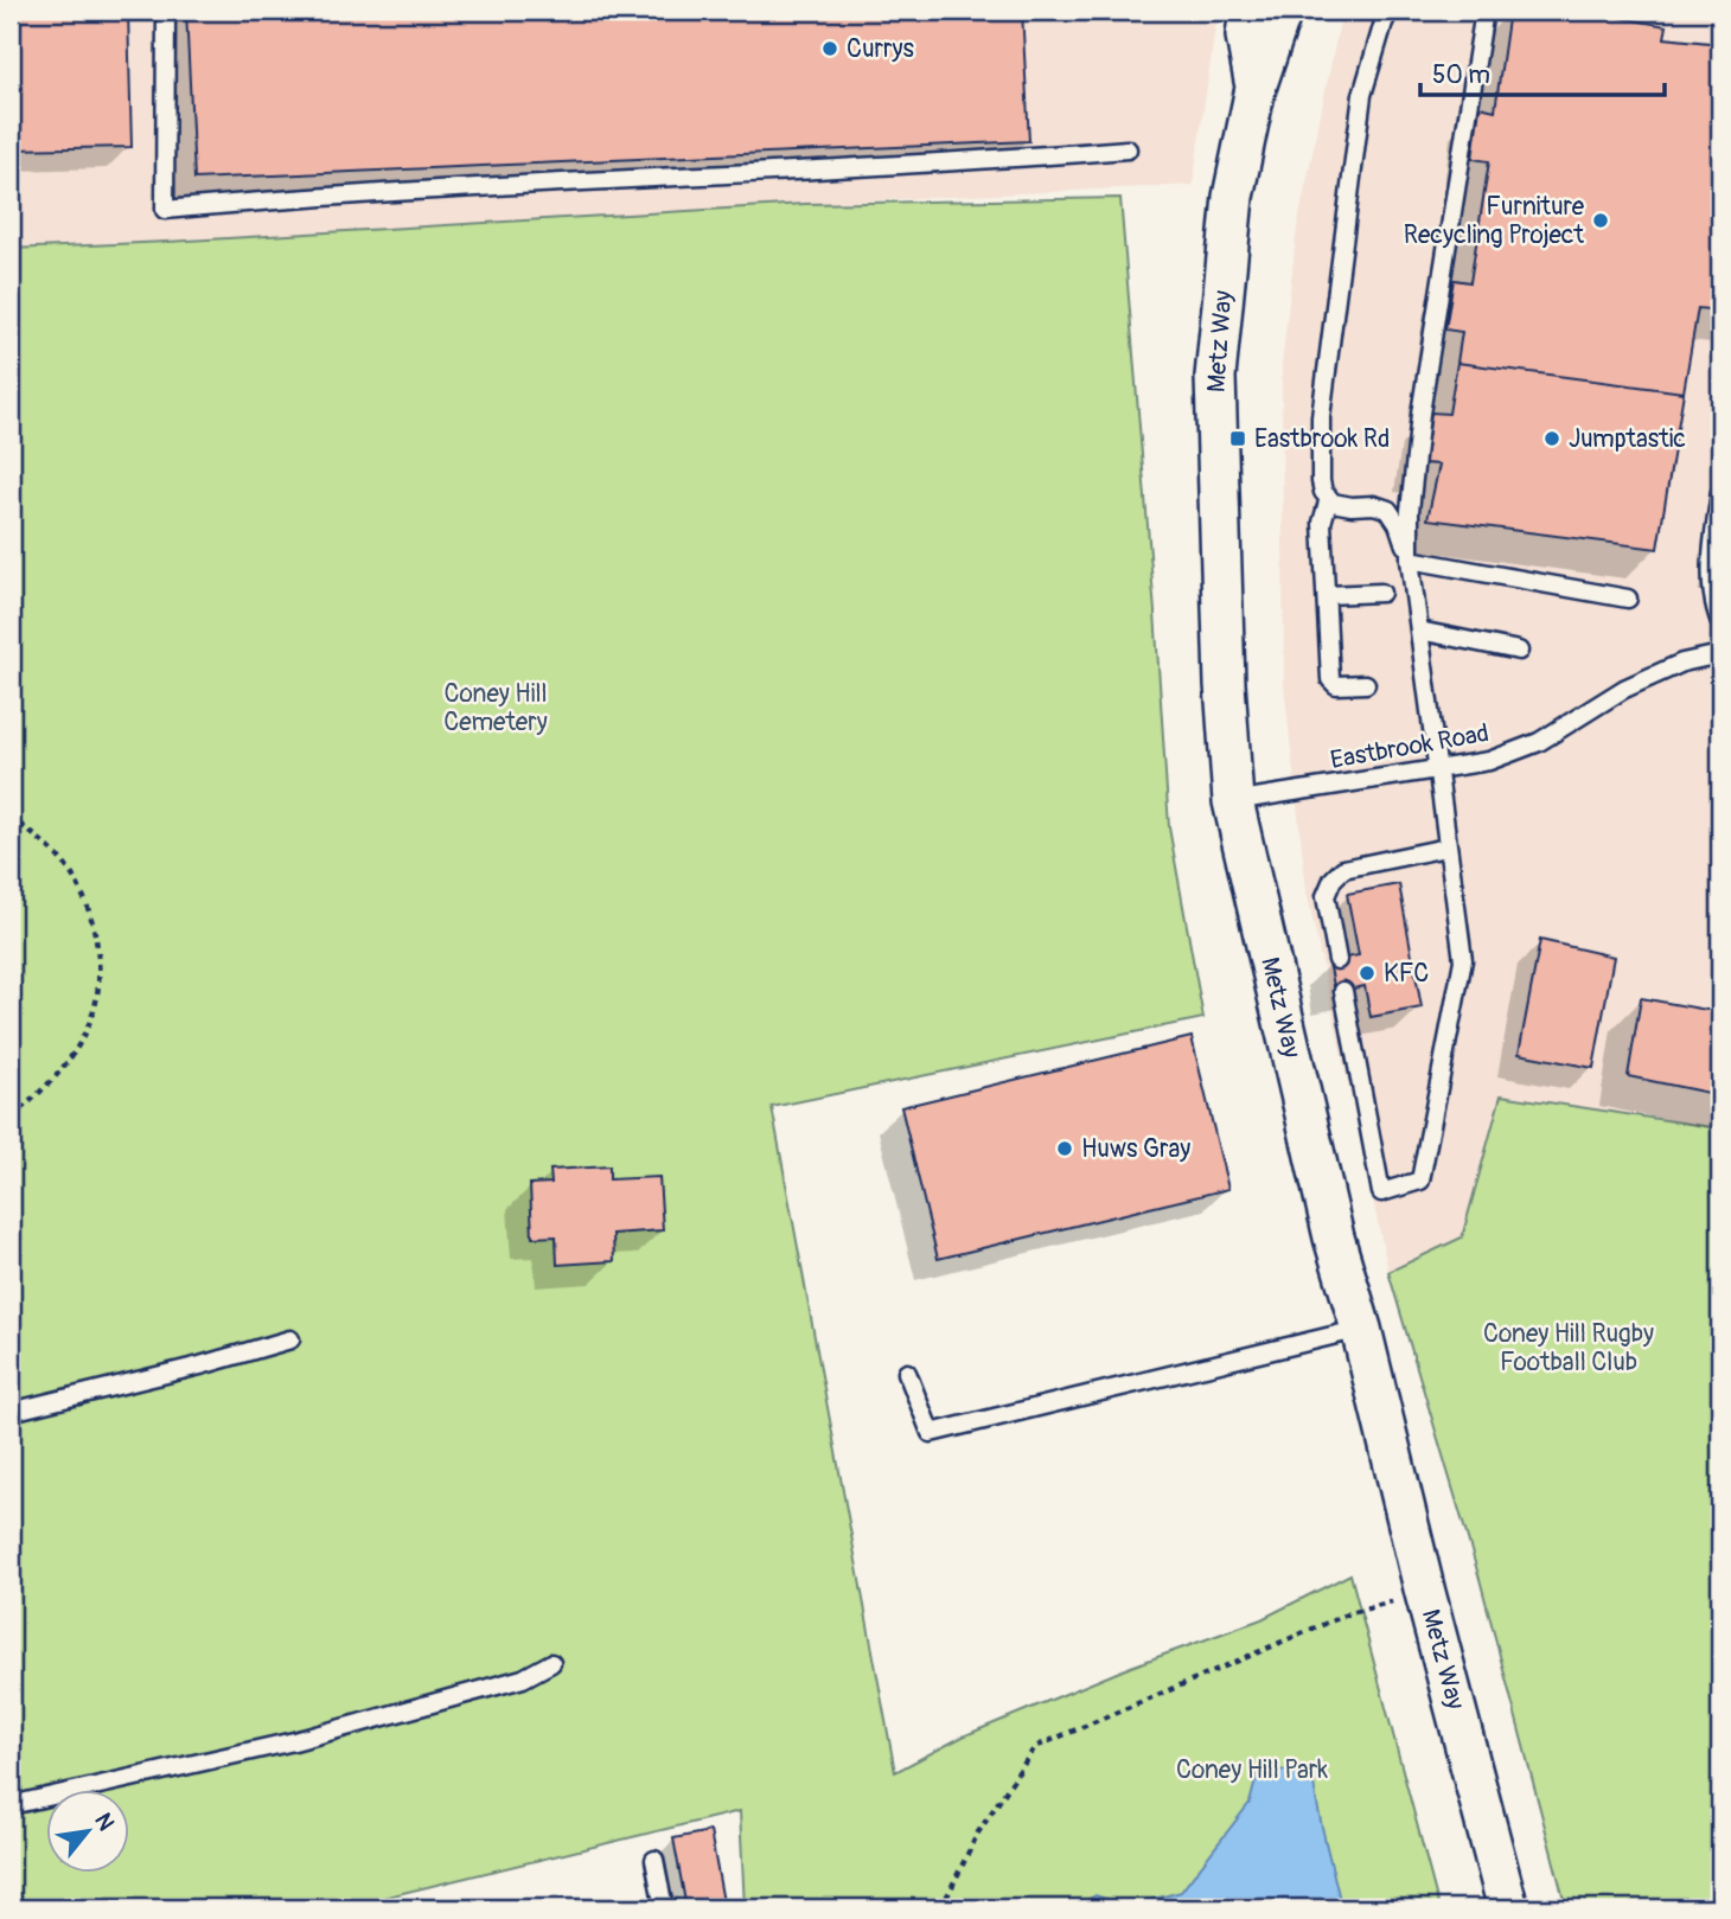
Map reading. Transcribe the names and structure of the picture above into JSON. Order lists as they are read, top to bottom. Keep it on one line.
{"streets":{"street":["Metz Way"],"lane":["Eastbrook Road"]},"crossings":[["Metz Way","Eastbrook Road"]],"parks":["Coney Hill Cemetery","Coney Hill Rugby Football Club","Coney Hill Park"],"places":{"other":["Currys","Furniture Recycling Project","Jumptastic","KFC","Huws Gray"],"transit":["Eastbrook Rd"]},"scale_bar":"50 m","north":"top right"}
